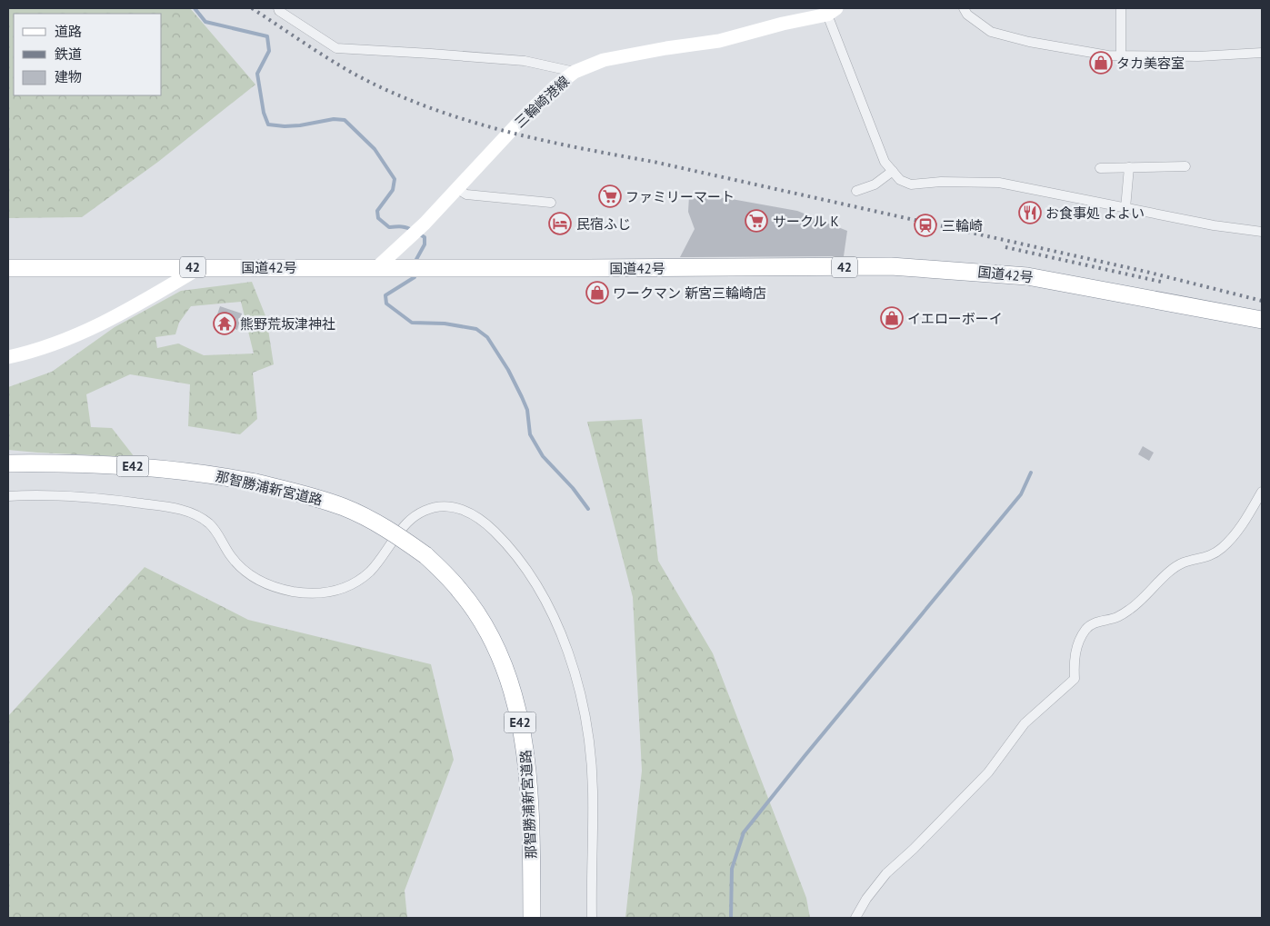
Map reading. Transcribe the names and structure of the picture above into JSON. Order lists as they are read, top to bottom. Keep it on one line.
{"streets":{"highway":["42","国道42号","E42","那智勝浦新宮道路"],"main road":["三輪崎港線"]},"crossings":[["三輪崎港線","国道42号"]],"places":{"shop":["タカ美容室","ワークマン 新宮三輪崎店","イエローボーイ"],"supermarket":["ファミリーマート","サークル K"],"restaurant":["お食事処 よよい"],"hotel":["民宿ふじ"],"station":["三輪崎"],"temple":["熊野荒坂津神社"]},"legend":["道路","鉄道","建物"]}
